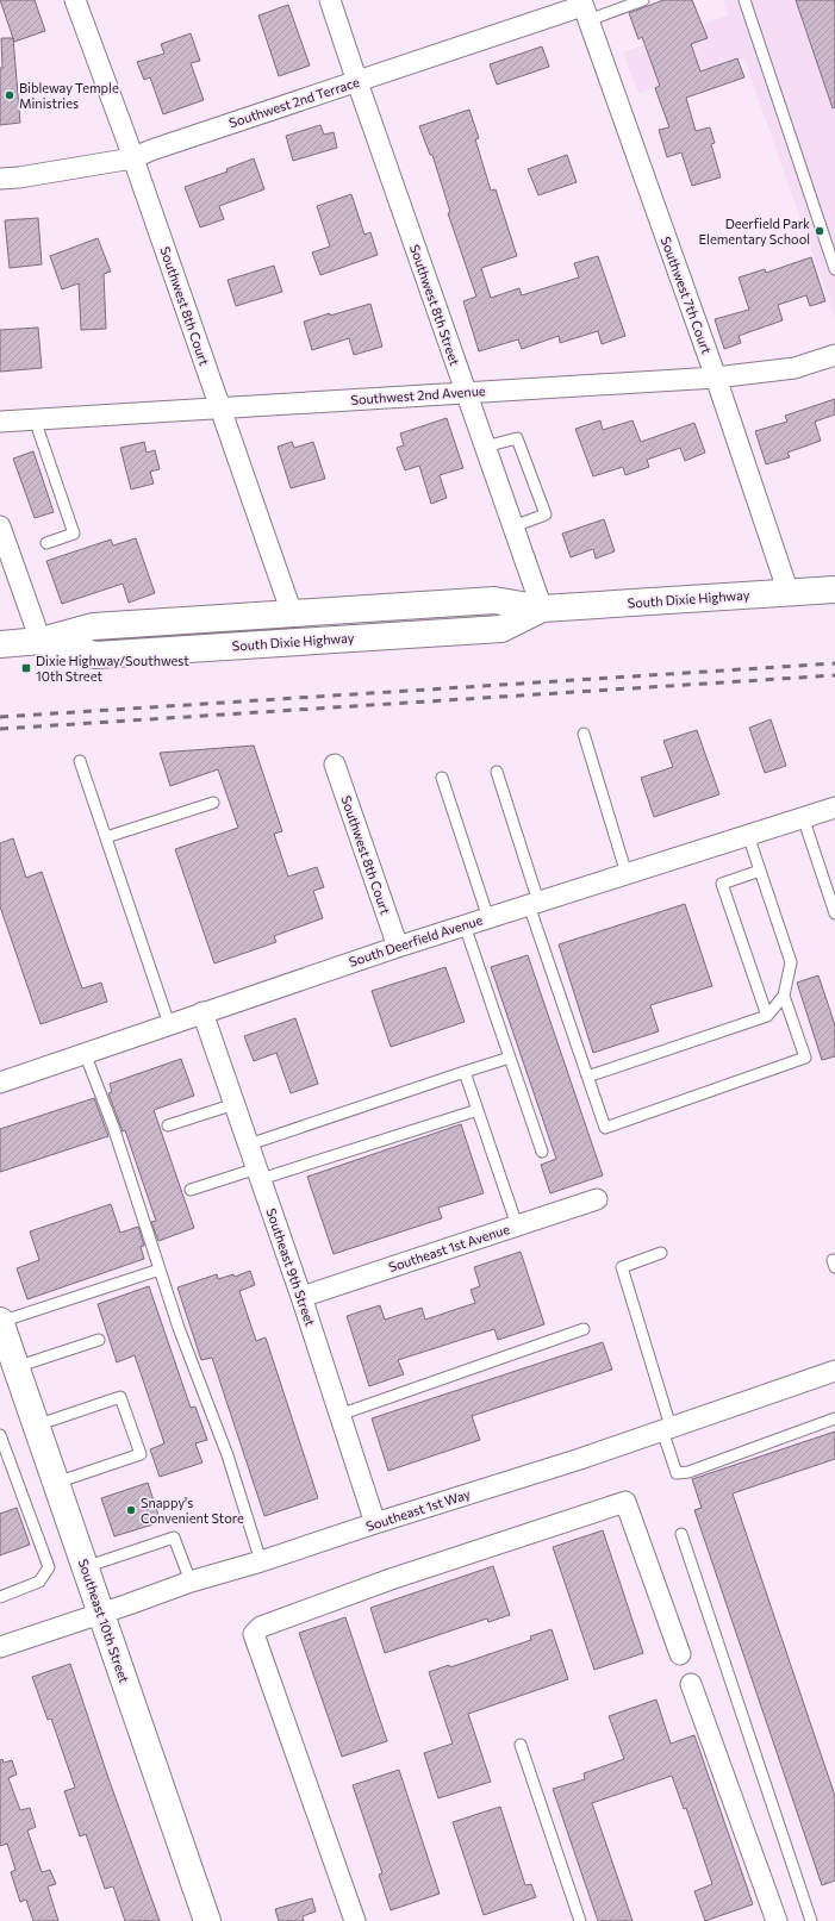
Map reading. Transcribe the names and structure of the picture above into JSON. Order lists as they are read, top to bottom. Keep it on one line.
{"streets":{"main road":["South Dixie Highway","Southeast 10th Street"],"street":["Southwest 2nd Terrace","Southwest 7th Court","Southwest 8th Street","Southwest 8th Court","Southwest 2nd Avenue","South Deerfield Avenue","Southeast 1st Avenue","Southeast 9th Street","Southeast 1st Way"]},"crossings":[["Southwest 2nd Terrace","Southwest 7th Court"],["Southwest 2nd Terrace","Southwest 8th Street"],["Southwest 2nd Terrace","Southwest 8th Court"],["Southwest 7th Court","Southwest 2nd Avenue"],["Southwest 7th Court","South Dixie Highway"],["Southwest 8th Street","Southwest 2nd Avenue"],["Southwest 8th Street","South Dixie Highway"],["Southwest 8th Court","Southwest 2nd Avenue"],["Southwest 8th Court","South Dixie Highway"],["Southwest 8th Court","South Deerfield Avenue"],["South Deerfield Avenue","Southeast 9th Street"],["Southeast 1st Avenue","Southeast 9th Street"],["Southeast 9th Street","Southeast 1st Way"],["Southeast 1st Way","Southeast 10th Street"]],"places":{"other":["Bibleway Temple Ministries","Deerfield Park Elementary School","Snappy's Convenient Store"],"transit":["Dixie Highway/Southwest 10th Street"]}}
